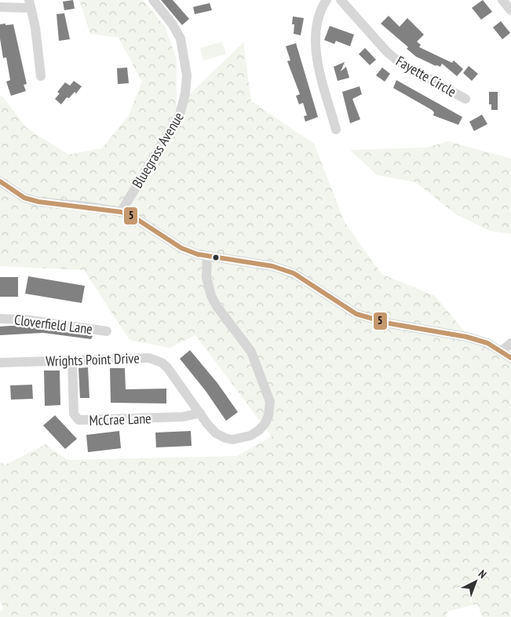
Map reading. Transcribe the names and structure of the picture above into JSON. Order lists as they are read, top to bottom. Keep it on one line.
{"streets":{"street":["Fayette Circle","Bluegrass Avenue","Cloverfield Lane","Wrights Point Drive","McCrae Lane"]},"crossings":[["Wrights Point Drive","McCrae Lane"]],"lines":["transit line 5"],"north":"top right"}
